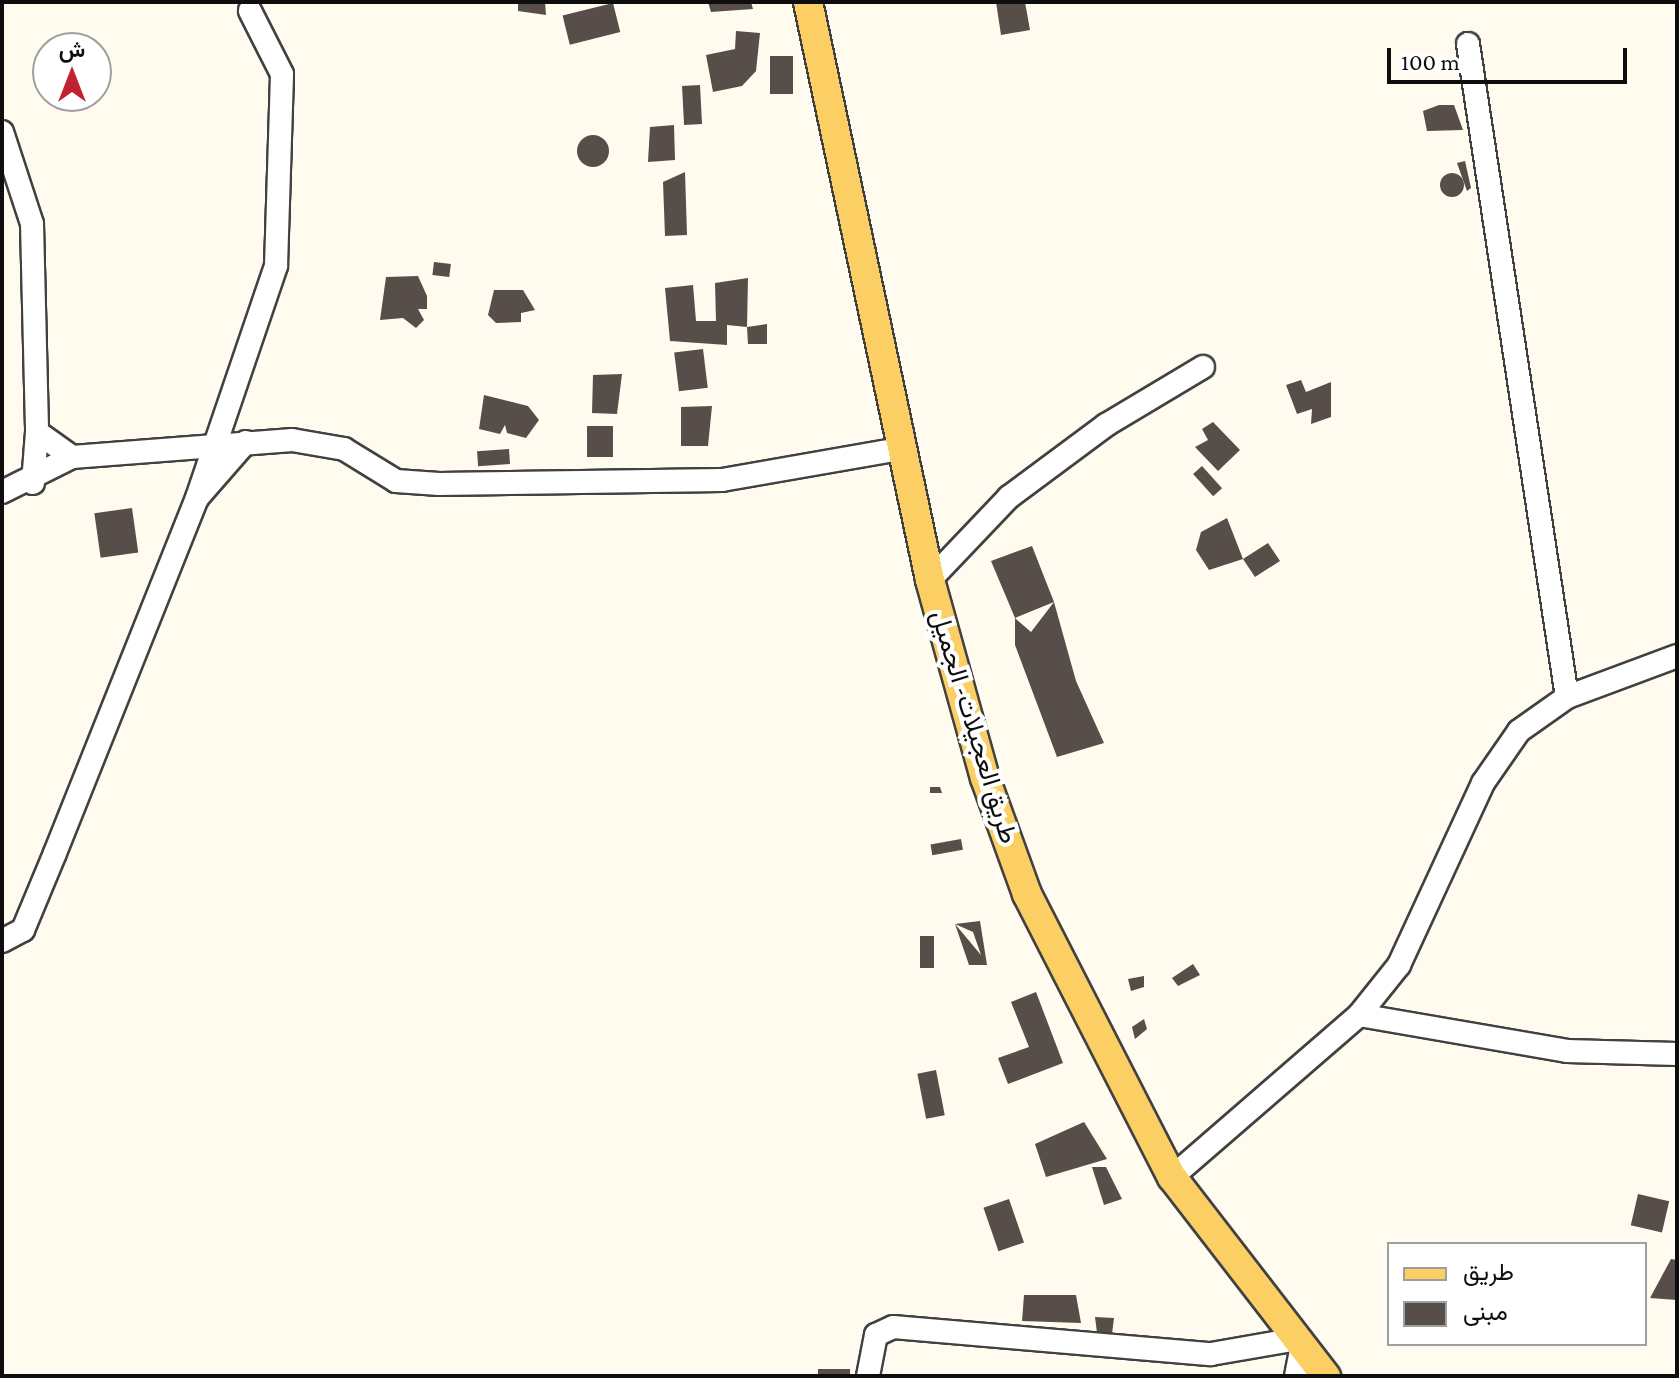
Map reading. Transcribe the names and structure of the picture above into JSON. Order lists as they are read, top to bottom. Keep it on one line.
{"streets":{"main road":["طريق العجيلات- الجميل"]},"legend":["طريق","مبنى"],"scale_bar":"100 m","north":"top"}
